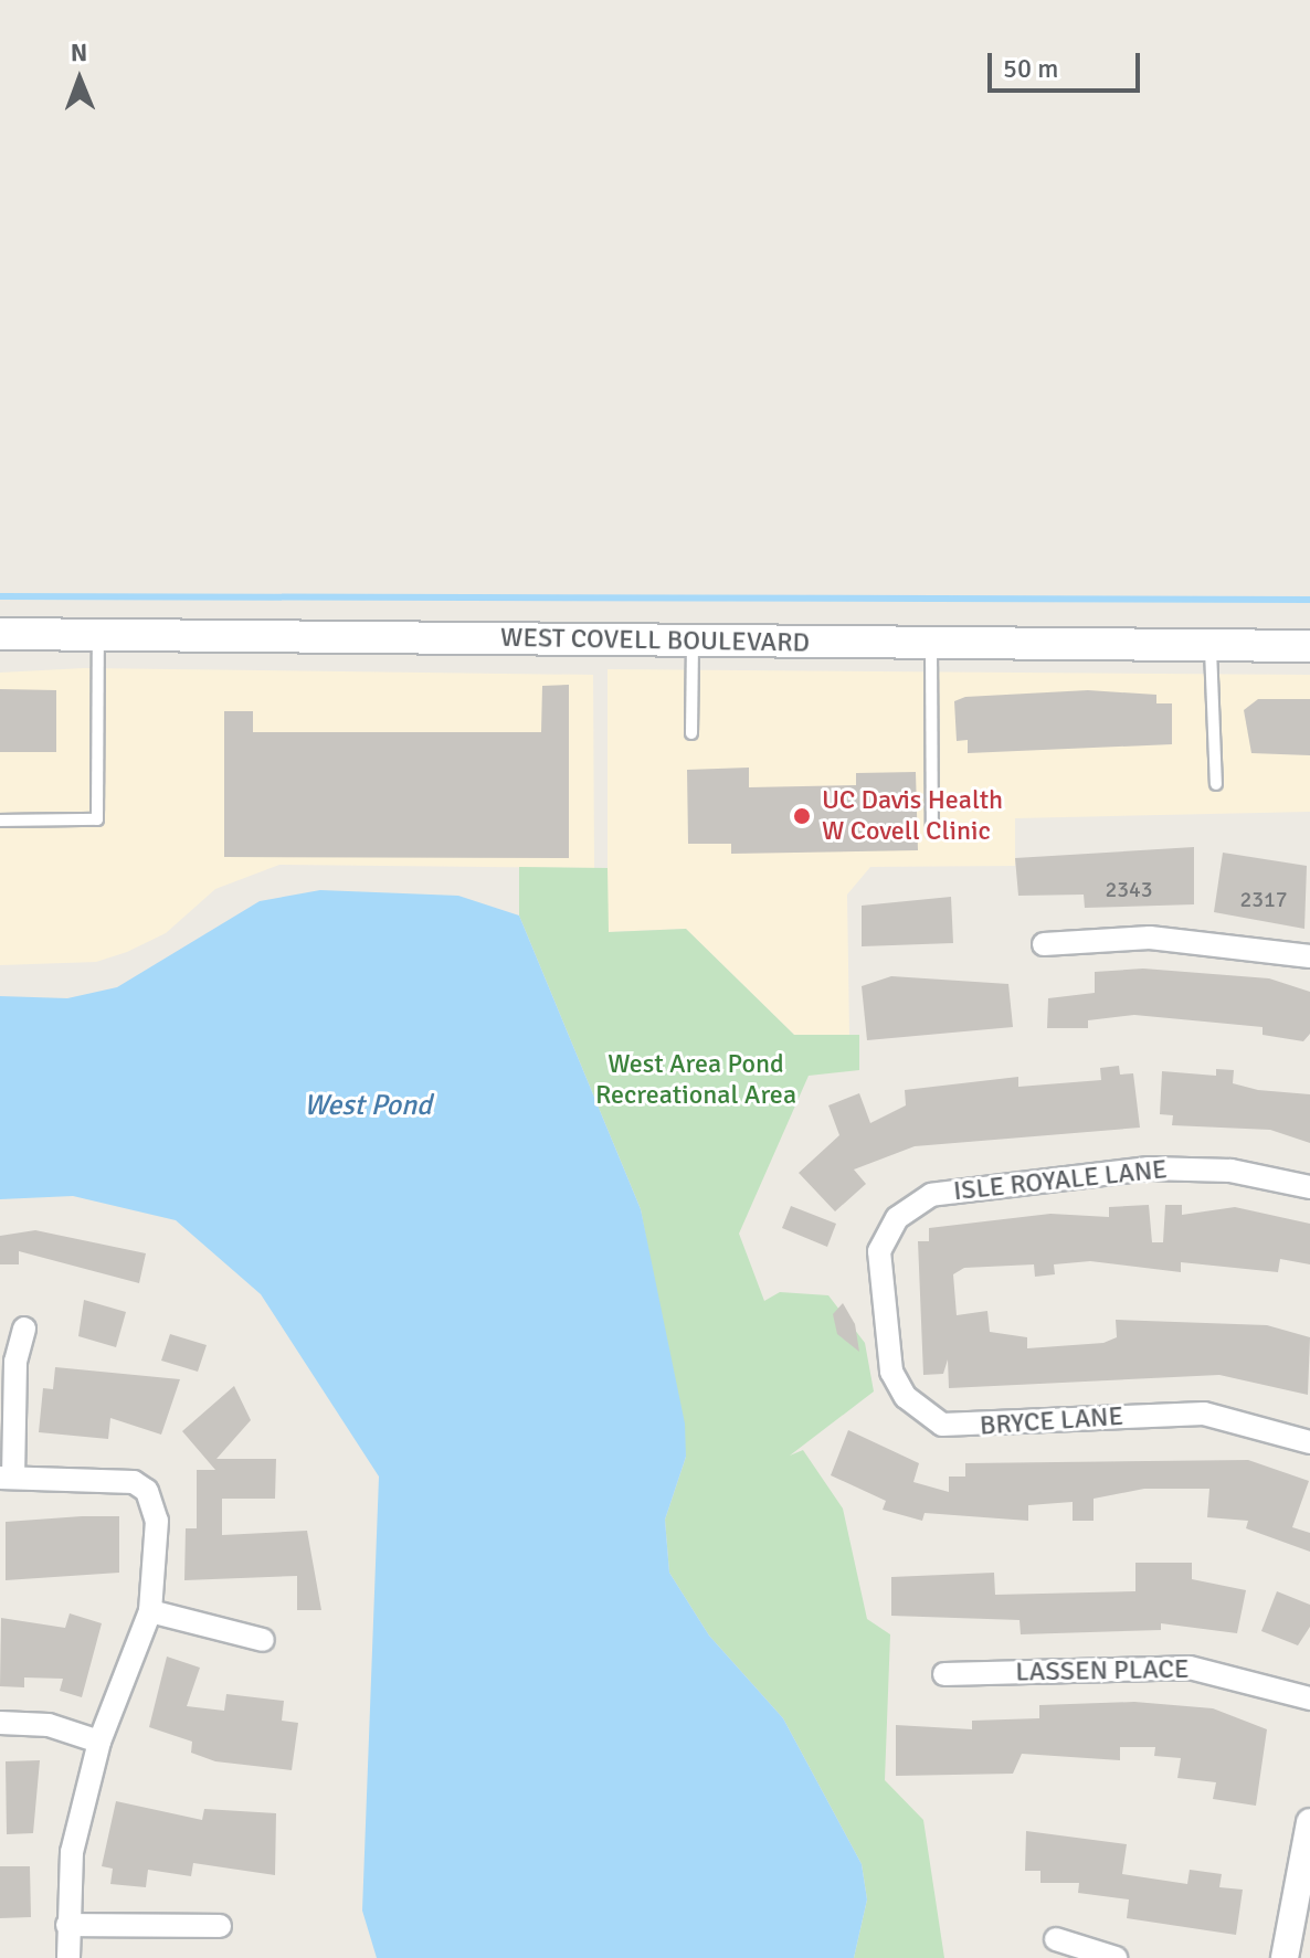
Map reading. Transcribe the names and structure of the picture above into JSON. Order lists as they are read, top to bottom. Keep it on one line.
{"streets":{"main road":["WEST COVELL BOULEVARD"],"street":["ISLE ROYALE LANE","BRYCE LANE","LASSEN PLACE"]},"crossings":[["ISLE ROYALE LANE","BRYCE LANE"]],"water":["West Pond"],"parks":["West Area Pond Recreational Area"],"places":["UC Davis Health W Covell Clinic"],"house_numbers":["2343","2317"],"scale_bar":"50 m","north":"top"}
